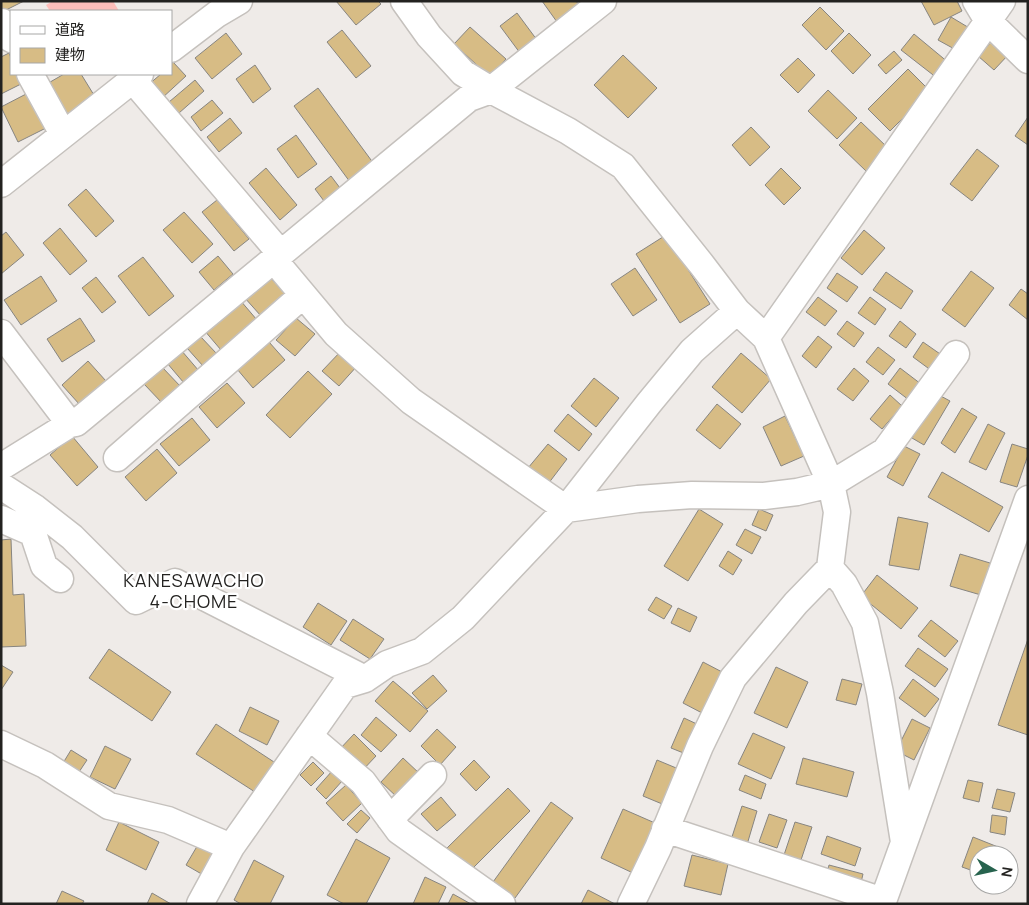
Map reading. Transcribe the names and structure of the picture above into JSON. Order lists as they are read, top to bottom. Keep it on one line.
{"districts":["KANESAWACHO 4-CHOME"],"legend":["道路","建物"],"north":"right"}
